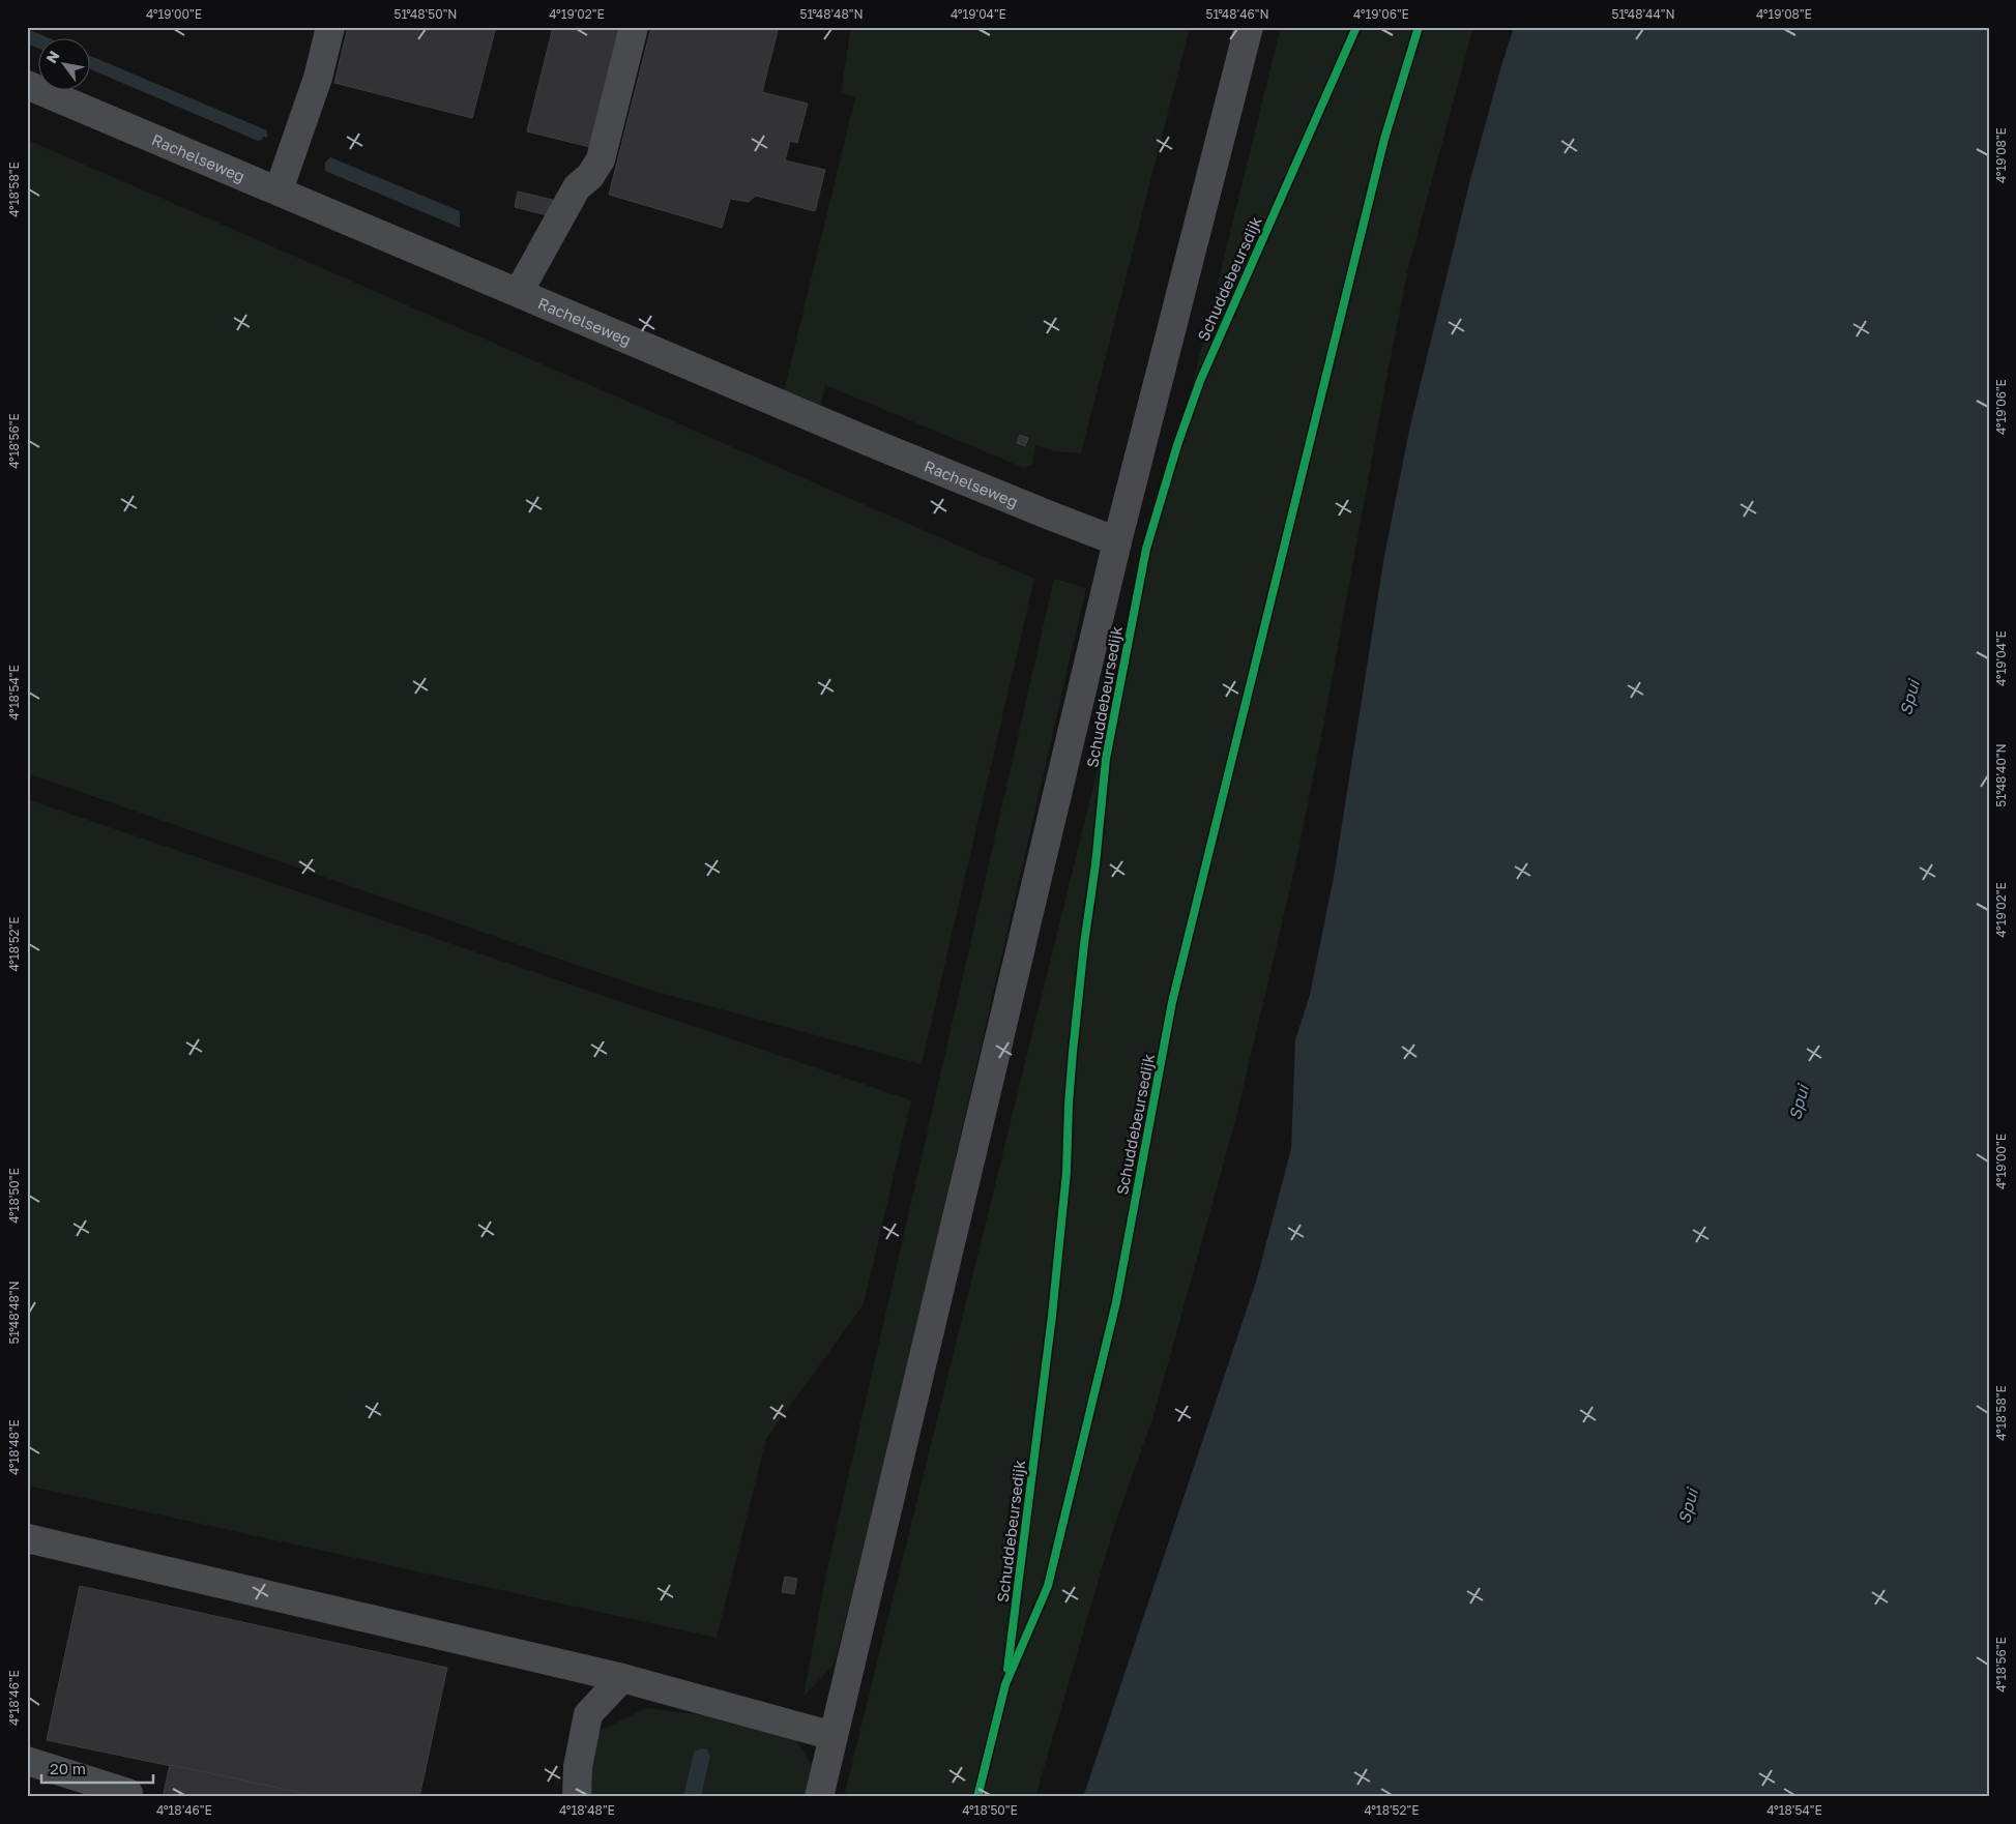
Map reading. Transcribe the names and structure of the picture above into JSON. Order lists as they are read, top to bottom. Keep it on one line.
{"streets":{"street":["Rachelseweg","Schuddebeursdijk","Schuddebeursedijk"]},"crossings":[["Rachelseweg","Schuddebeursedijk"],["Schuddebeursdijk","Schuddebeursedijk"]],"water":["Spui"],"scale_bar":"20 m","north":"top left","coordinates":["4°19'00\"E","51°48'50\"N","4°19'02\"E","51°48'48\"N","4°19'04\"E","51°48'46\"N","4°19'06\"E","51°48'44\"N","4°19'08\"E","4°18'58\"E","4°18'56\"E","4°18'54\"E","51°48'40\"N","4°18'52\"E","4°18'50\"E","4°18'48\"E","4°18'46\"E"]}
